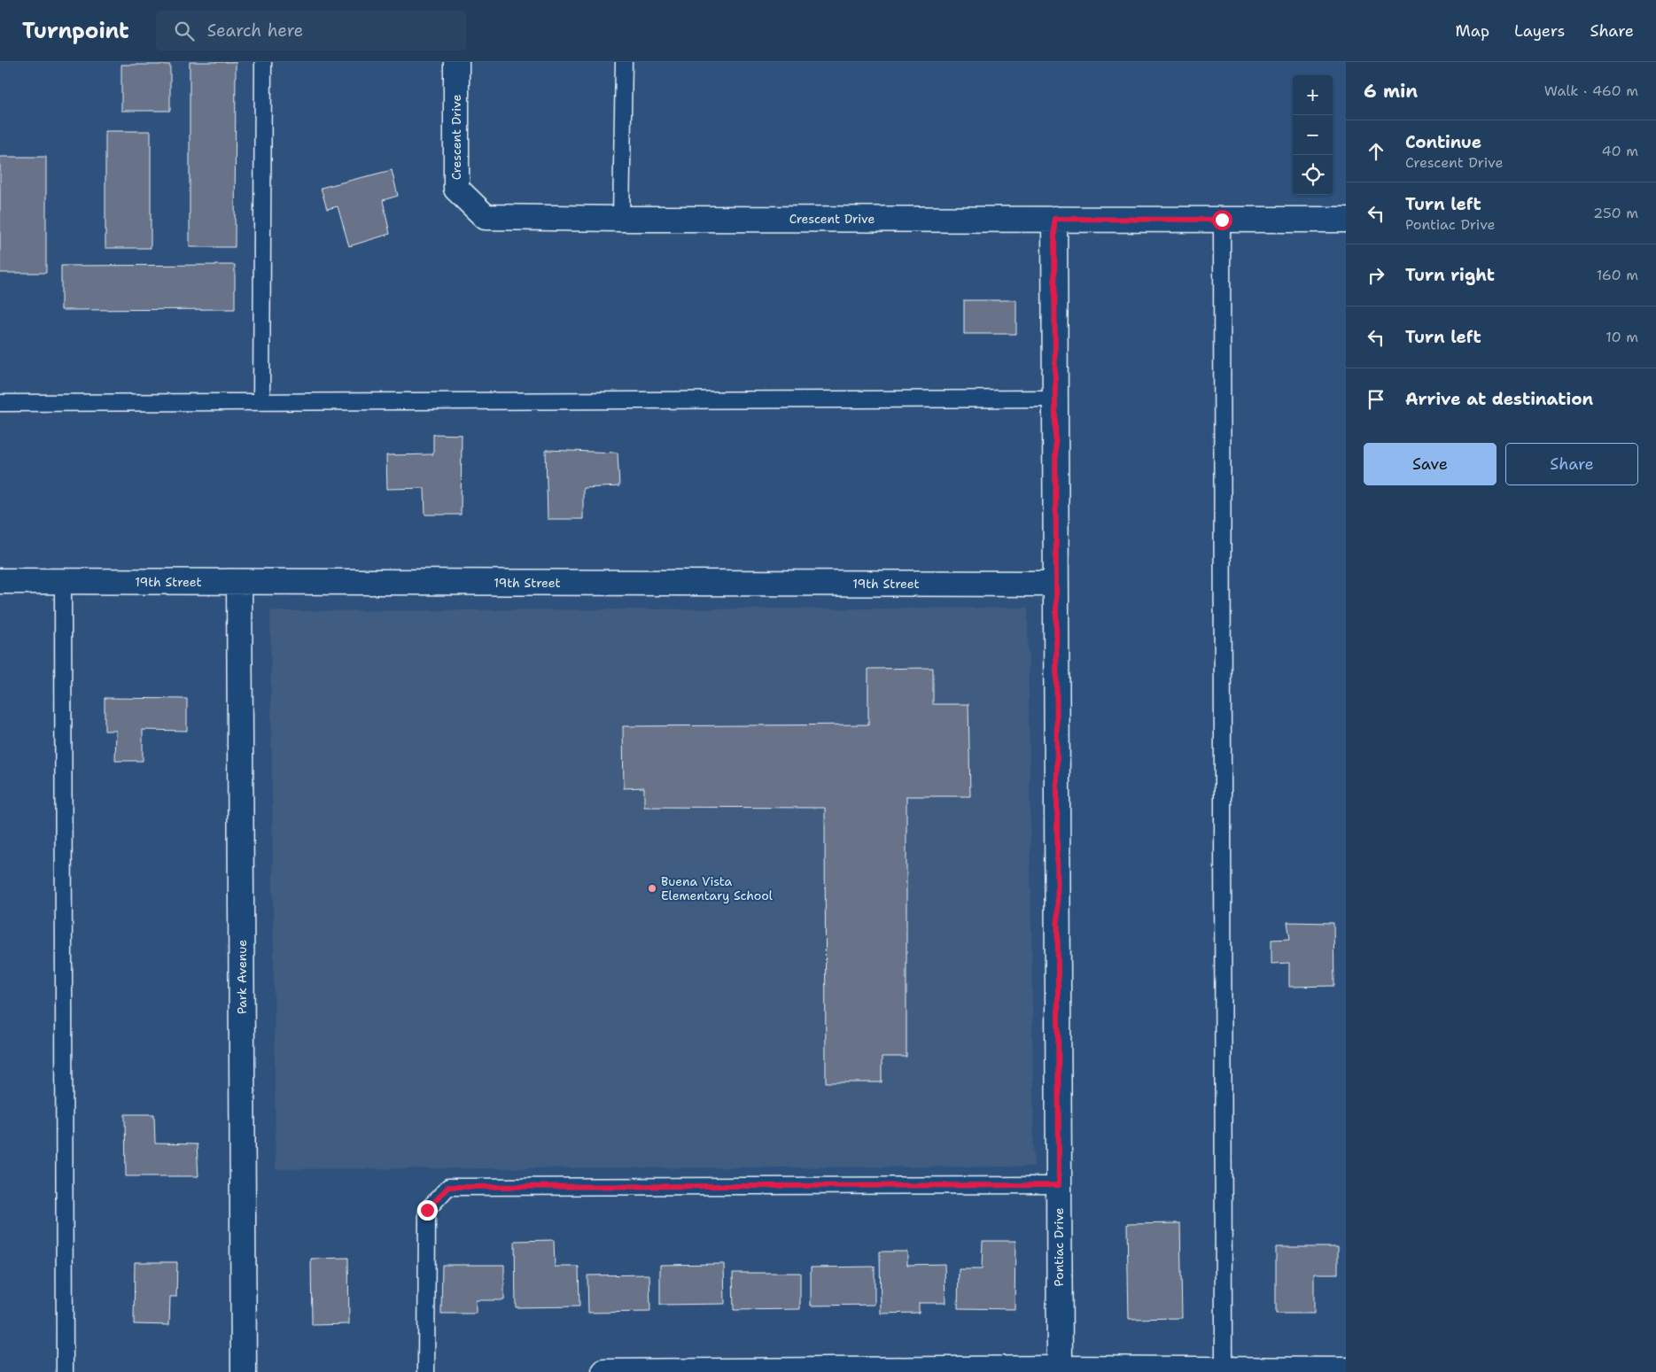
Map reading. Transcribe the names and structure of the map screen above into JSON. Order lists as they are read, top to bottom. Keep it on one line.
{"streets":{"street":["Crescent Drive","19th Street","Park Avenue","Pontiac Drive"]},"crossings":[["Crescent Drive","Pontiac Drive"],["19th Street","Park Avenue"],["19th Street","Pontiac Drive"]],"places":["Buena Vista Elementary School"],"page":{"header":"Turnpoint","search":"Search here","nav":["Map","Layers","Share"],"heading":["6 min","Walk · 460 m"],"map_buttons":["+","−"],"list":[["Continue","Crescent Drive","40 m"],["Turn left","Pontiac Drive","250 m"],["Turn right","160 m"],["Turn left","10 m"],"Arrive at destination"],"buttons":["Save","Share"]}}
